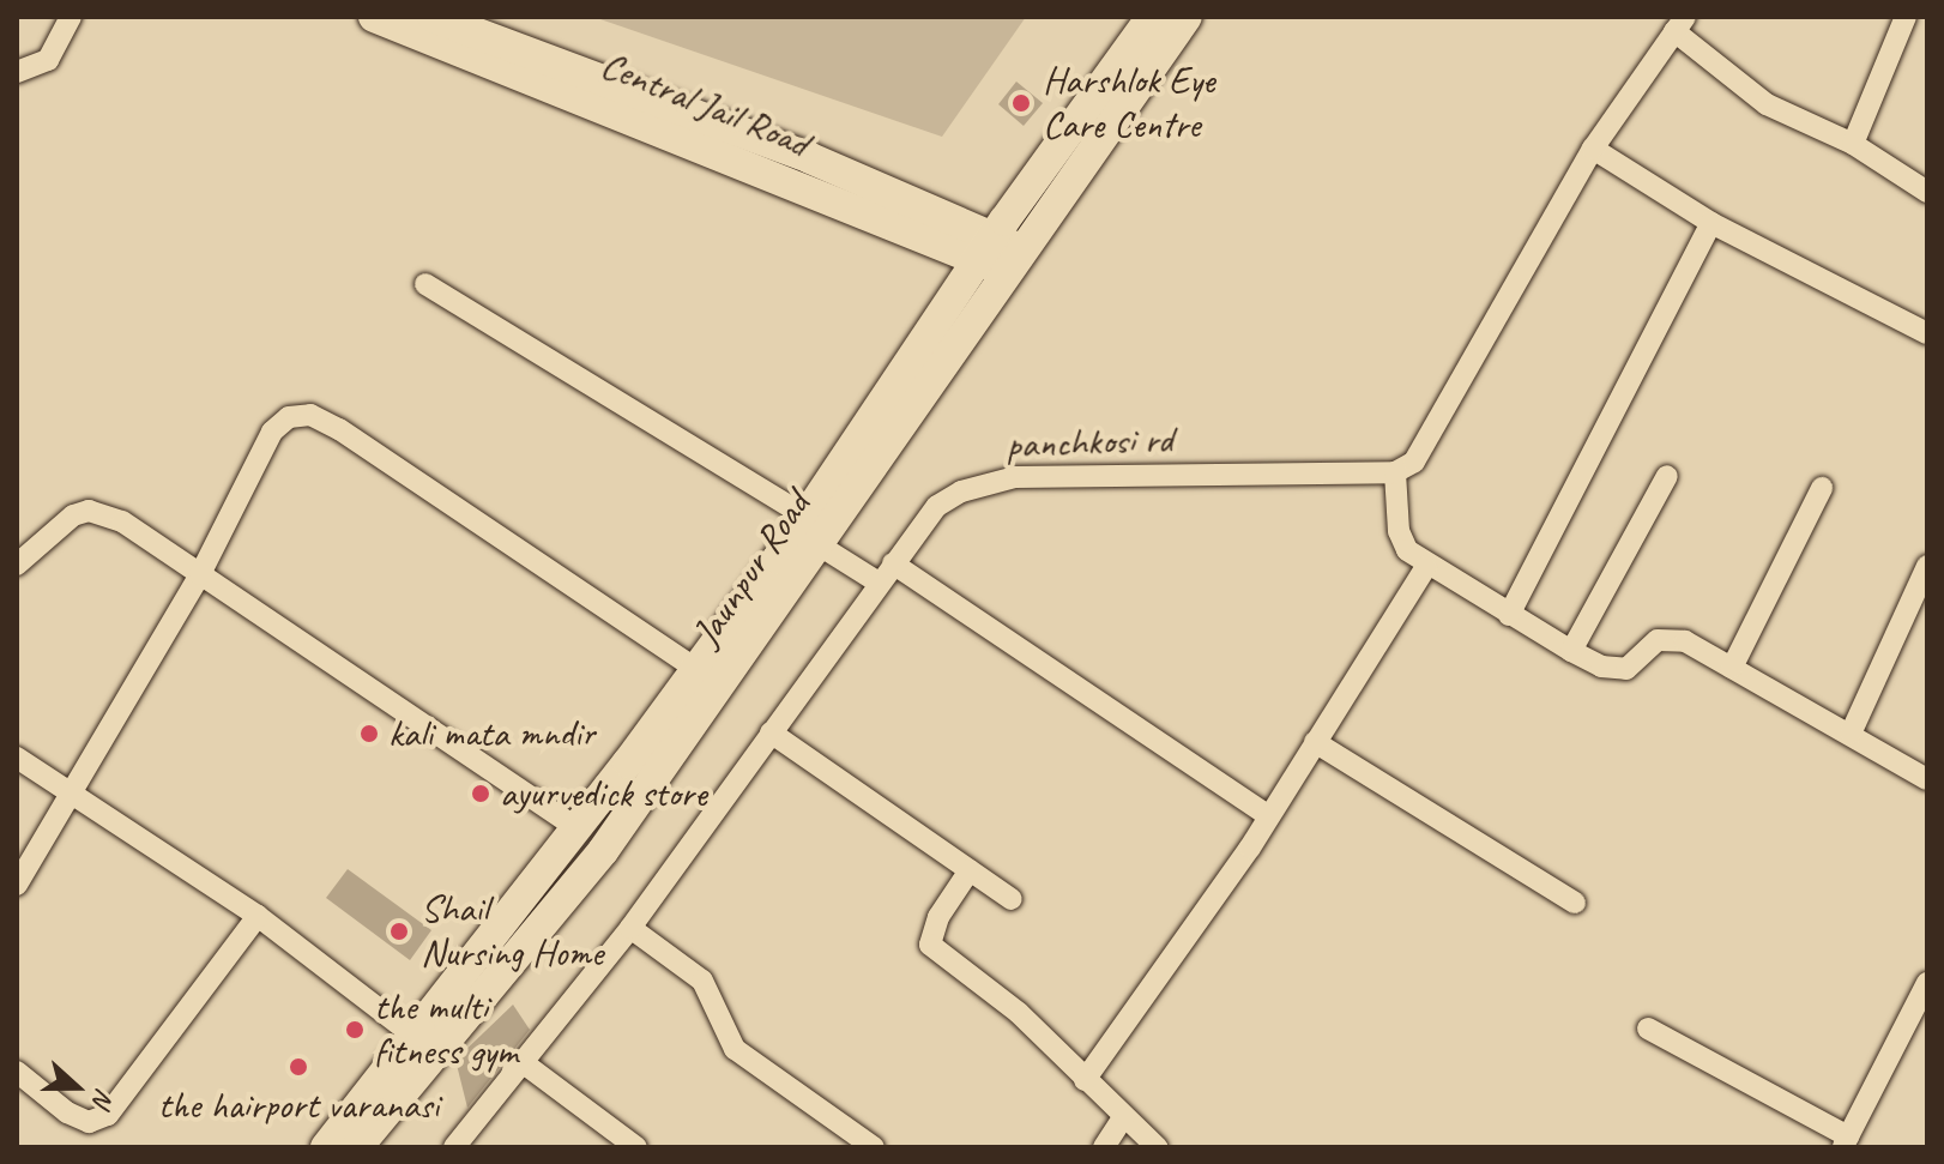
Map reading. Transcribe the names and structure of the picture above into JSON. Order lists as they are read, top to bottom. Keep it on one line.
{"streets":{"street":["Central Jail Road","panchkosi rd","Jaunpur Road"]},"crossings":[["Central Jail Road","Jaunpur Road"]],"places":["Harshlok Eye Care Centre","kali mata mndir","ayurvedick store","Shail Nursing Home","the multi fitness gym","the hairport varanasi"],"north":"right"}
